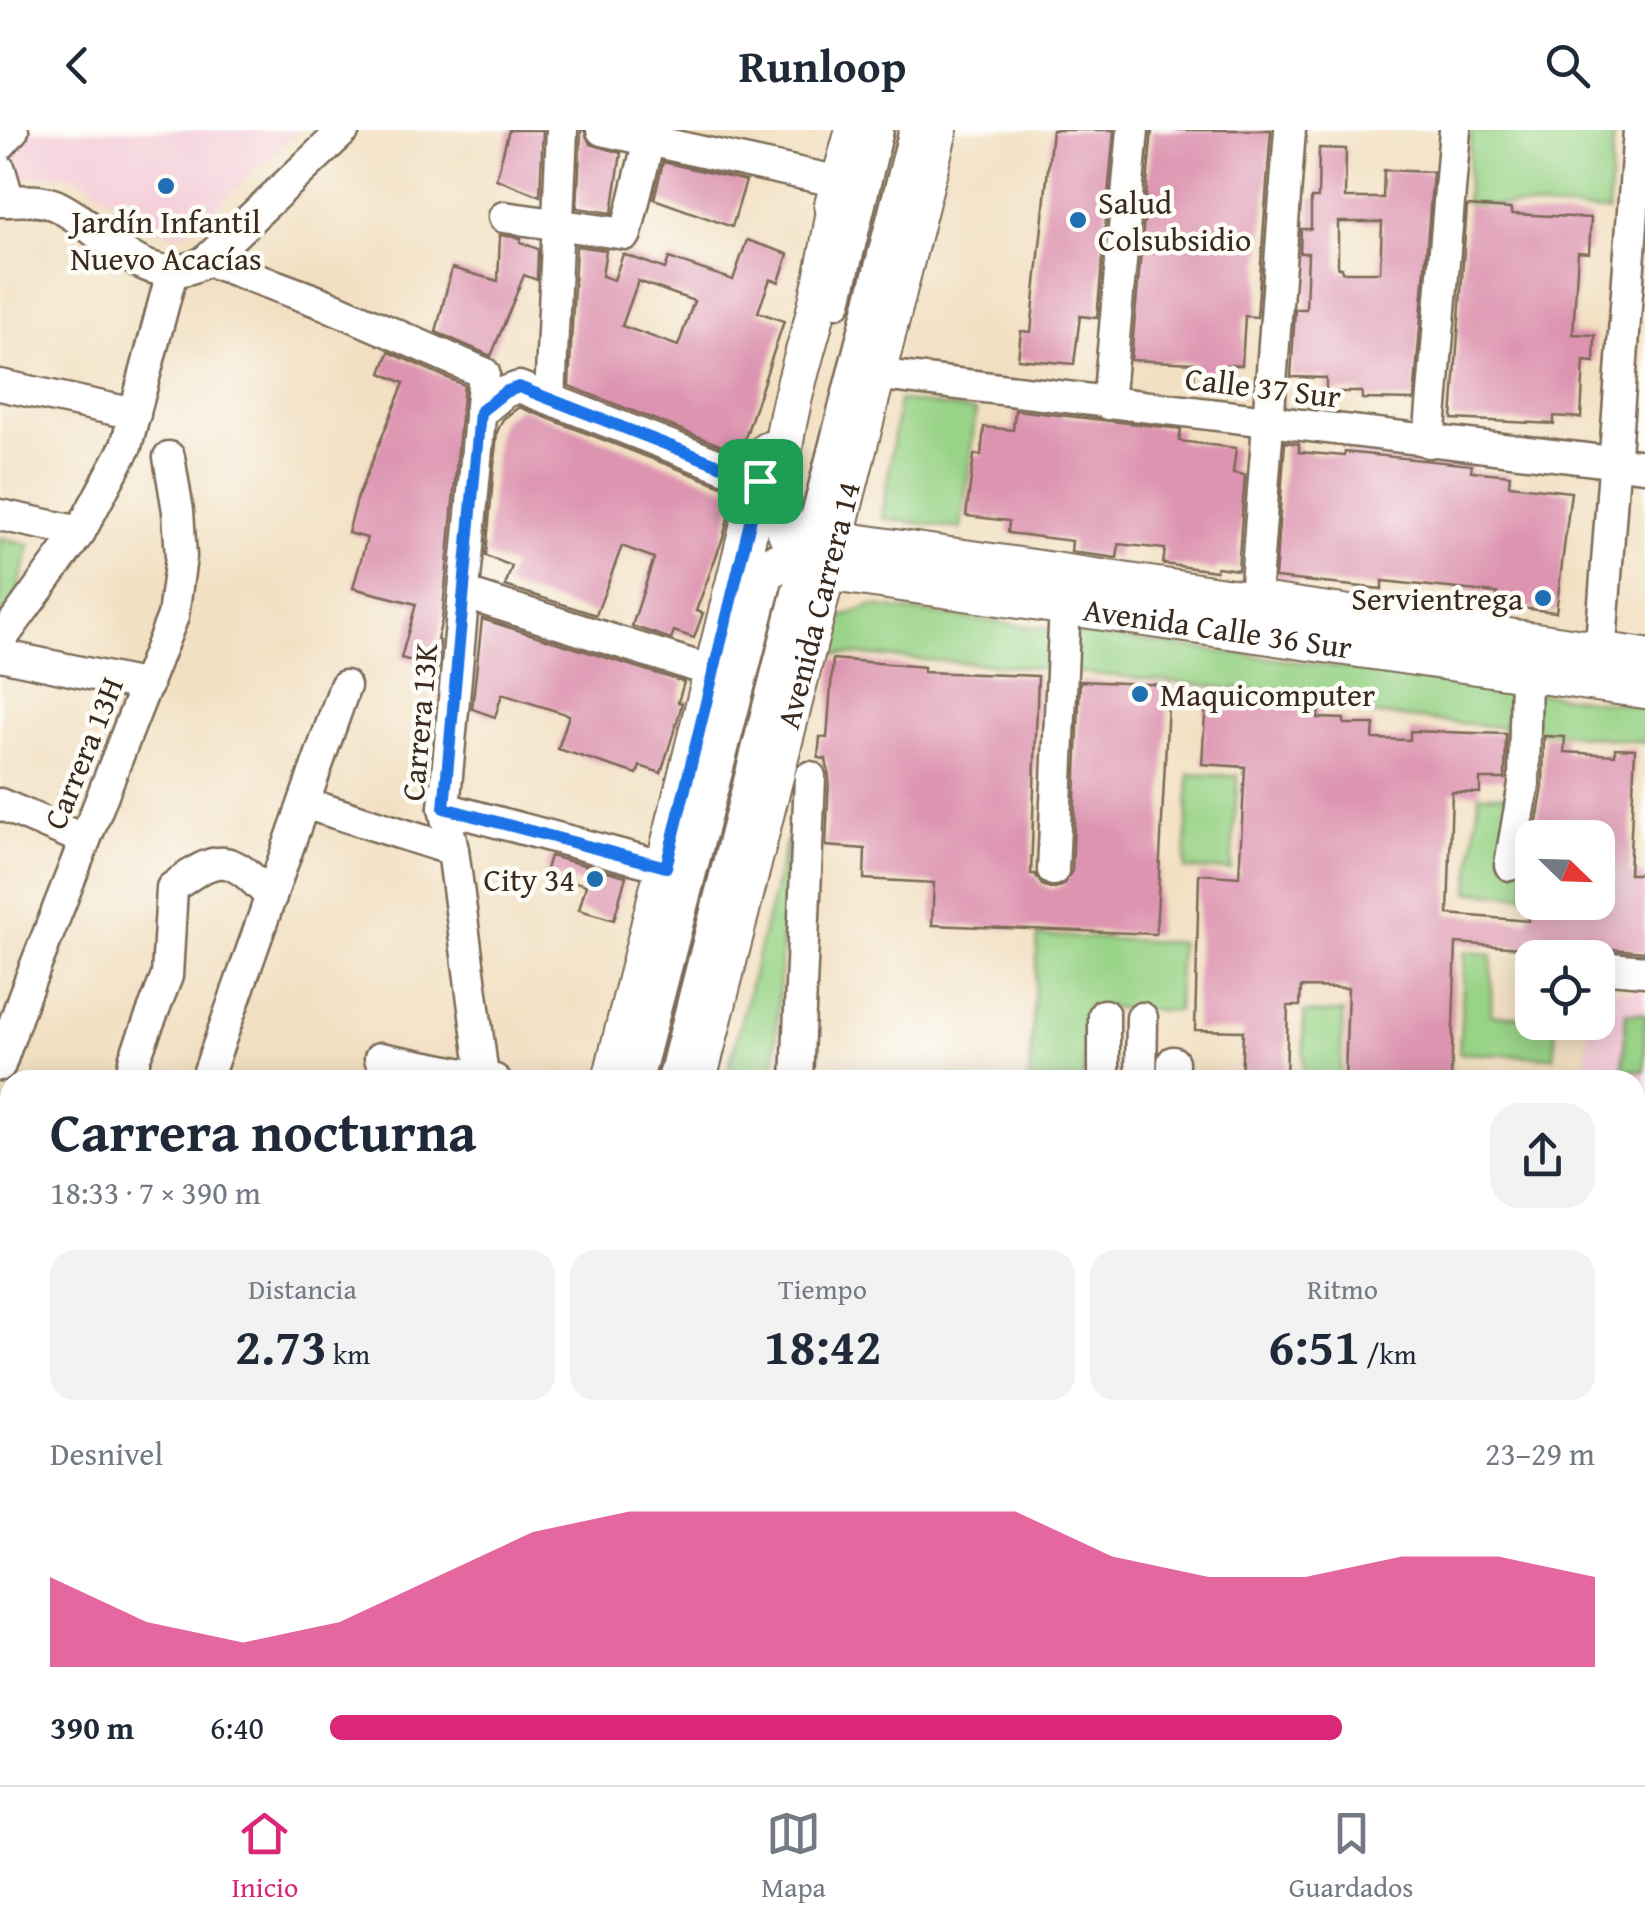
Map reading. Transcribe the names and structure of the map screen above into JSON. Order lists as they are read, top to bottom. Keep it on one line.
{"streets":{"main road":["Avenida Carrera 14","Avenida Calle 36 Sur"],"street":["Calle 37 Sur","Carrera 13K","Carrera 13H"]},"crossings":[["Calle 37 Sur","Avenida Carrera 14"],["Avenida Carrera 14","Avenida Calle 36 Sur"]],"places":["Jardín Infantil Nuevo Acacías","Salud Colsubsidio","Servientrega","Maquicomputer","City 34"],"north":"bottom right","page":{"header":"Runloop","heading":["Carrera nocturna","18:33 · 7 × 390 m"],"stats":[["Distancia","2.73 km"],["Tiempo","18:42"],["Ritmo","6:51 /km"]],"chart":["Desnivel","23–29 m"],"list":[{"name":"390 m","note":"6:40"}],"tabs":["Inicio","Mapa","Guardados"]}}
